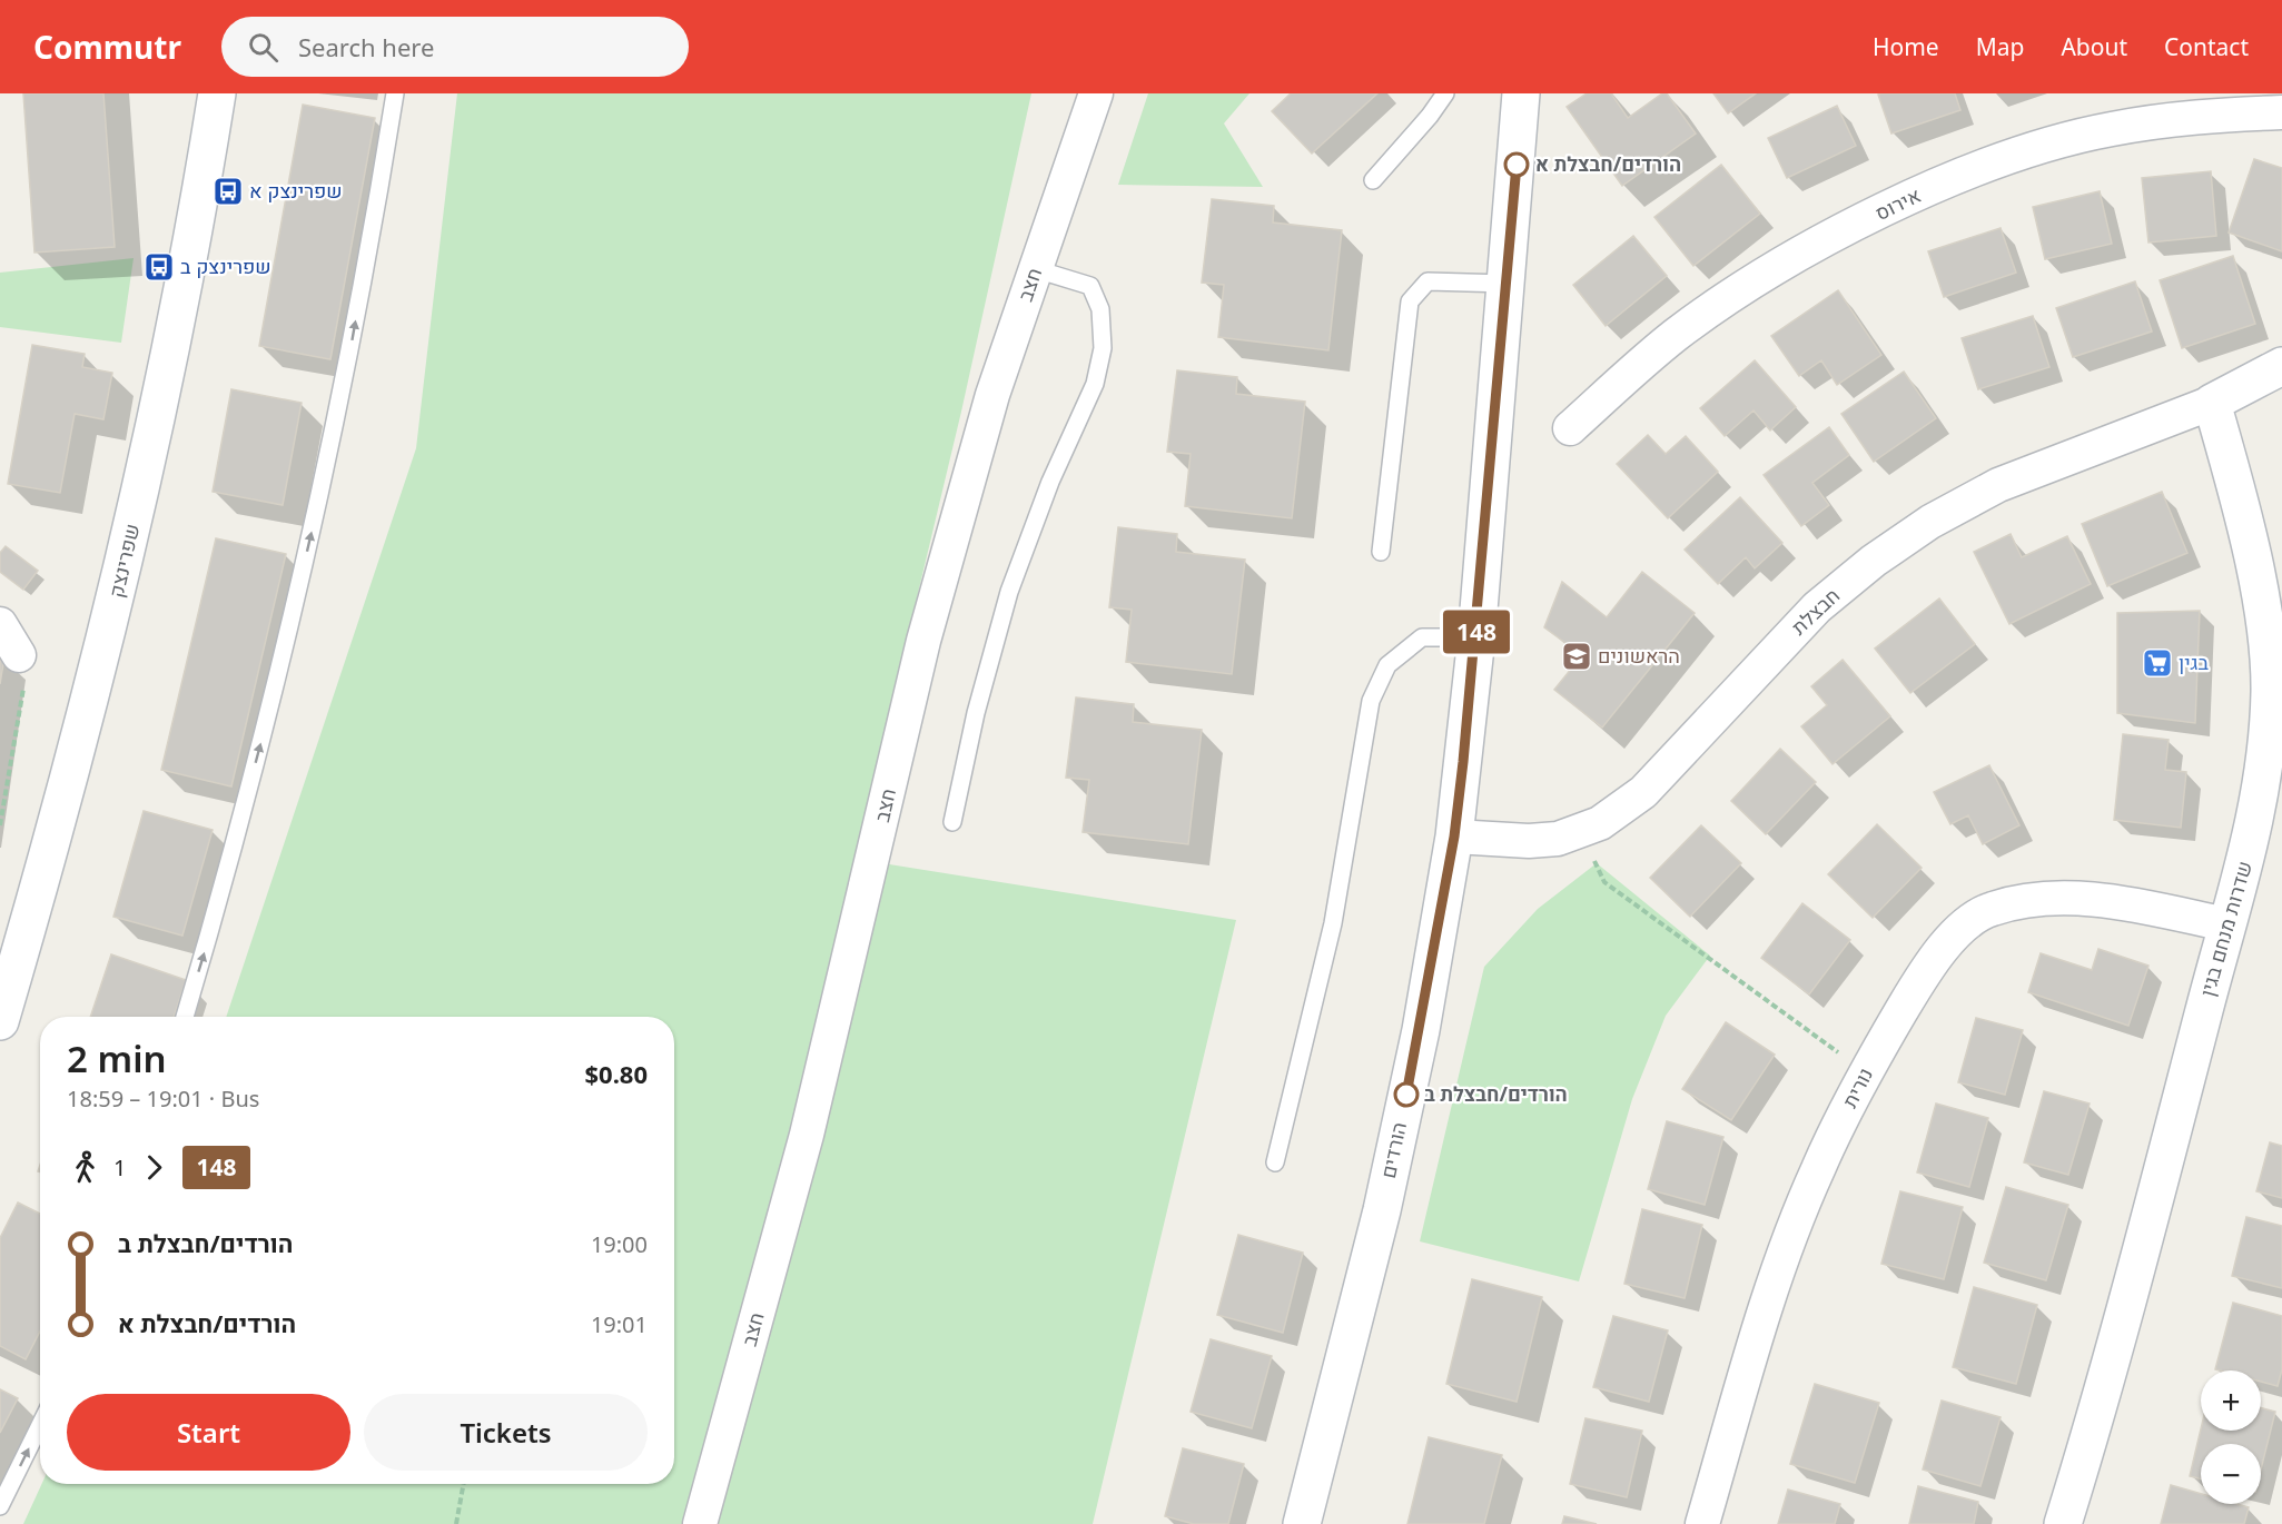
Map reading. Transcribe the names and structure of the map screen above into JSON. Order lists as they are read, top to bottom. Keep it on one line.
{"streets":{"street":["אירוס","חצב","שפרינצק","חבצלת","שדרות מנחם בגין","נורית","הורדים"]},"crossings":[["חבצלת","שדרות מנחם בגין"],["חבצלת","הורדים"],["שדרות מנחם בגין","נורית"]],"places":{"other":["הורדים/חבצלת א","הורדים/חבצלת ב"],"bus stop":["שפרינצק א","שפרינצק ב"],"school or university":["הראשונים"],"supermarket":["בגין"]},"lines":["bus line 148"],"page":{"header":"Commutr","search":"Search here","nav":["Home","Map","About","Contact"],"on_map":"148","heading":["2 min","18:59 – 19:01 · Bus","$0.80"],"legs":["1","148"],"list":[{"name":"הורדים/חבצלת ב","value":"19:00"},{"name":"הורדים/חבצלת א","value":"19:01"}],"map_buttons":["+","−"],"buttons":["Start","Tickets"]}}
